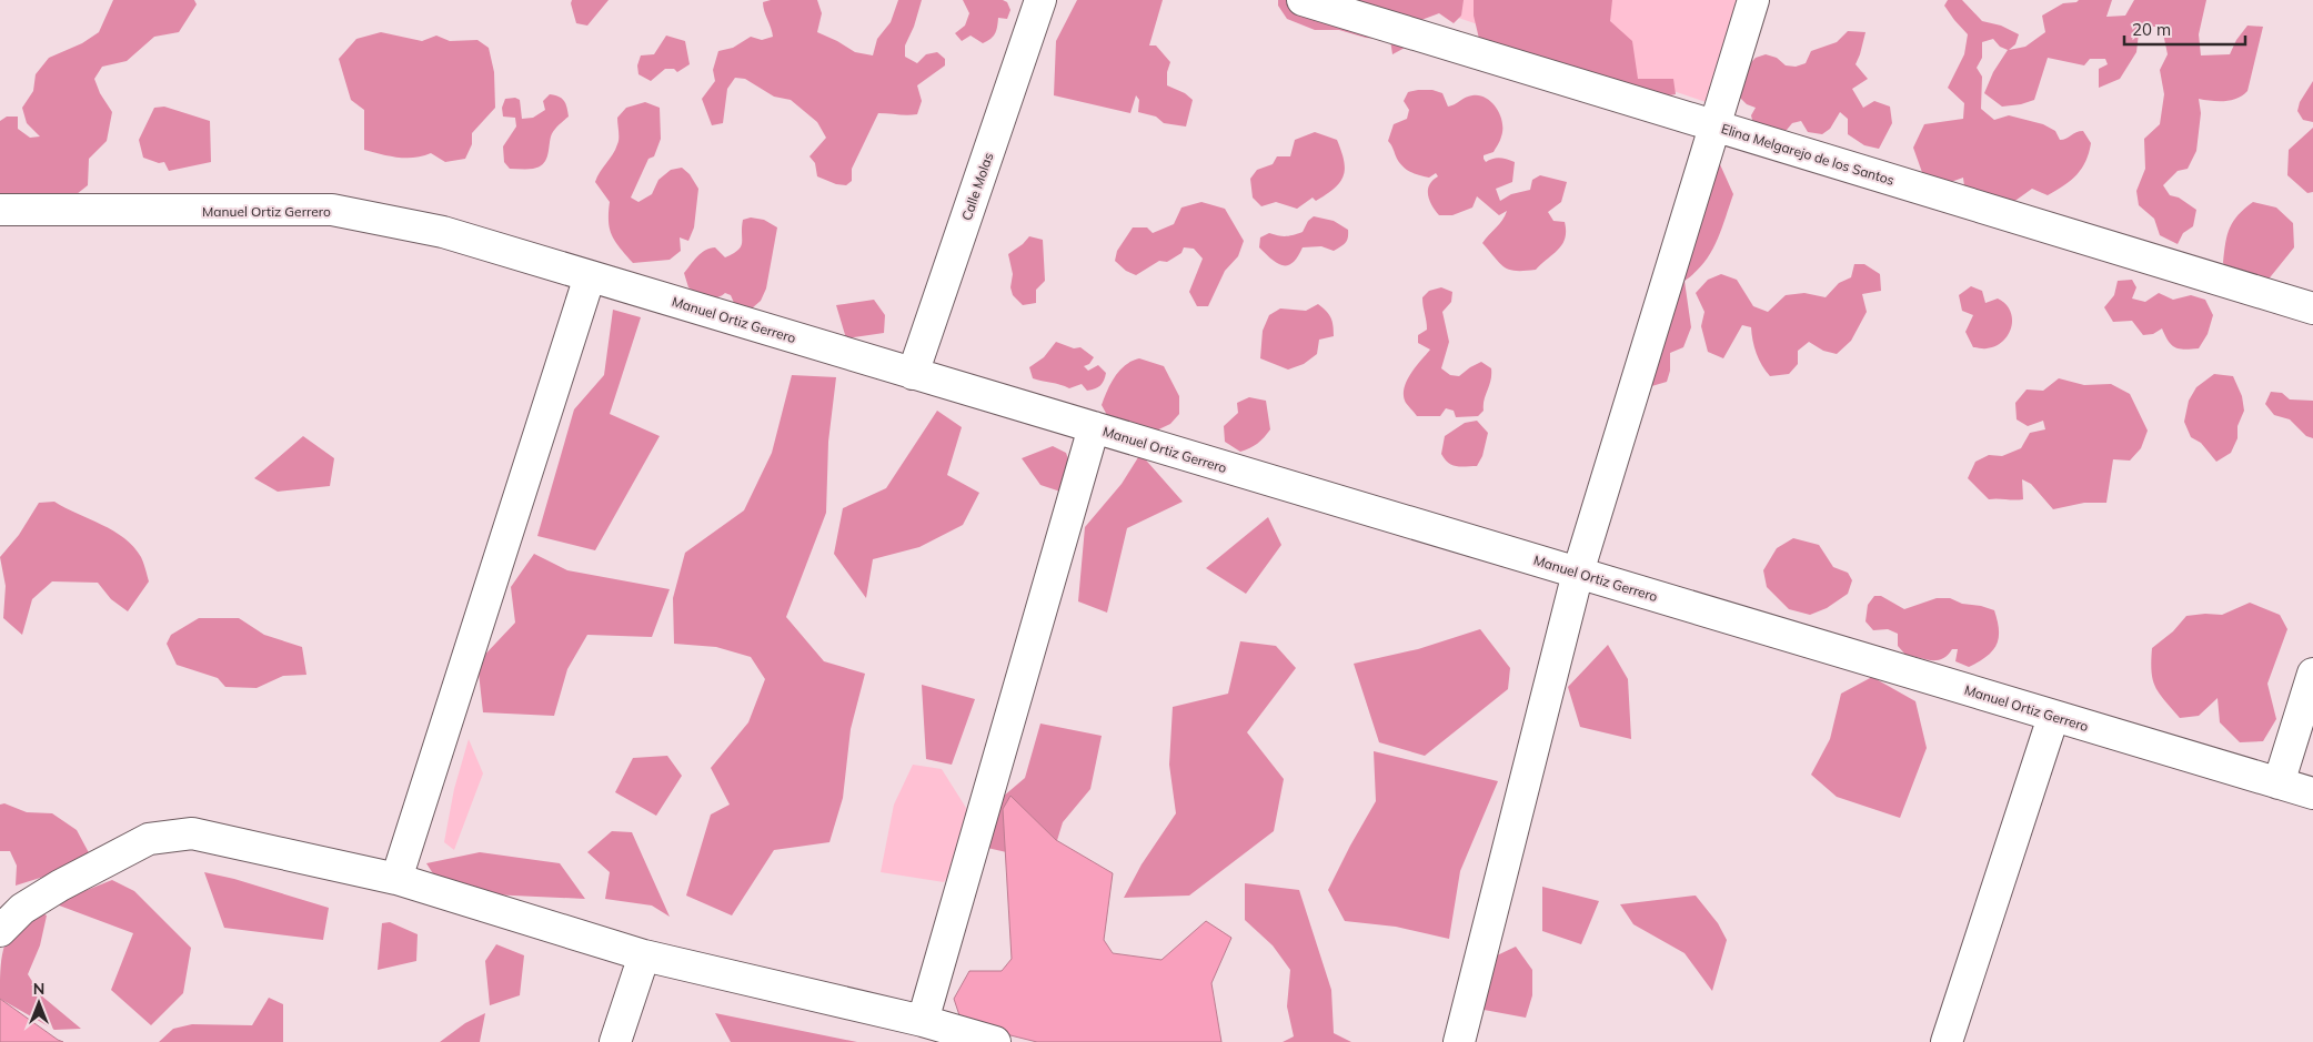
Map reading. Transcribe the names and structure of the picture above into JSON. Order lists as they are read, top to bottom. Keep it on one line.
{"streets":{"street":["Elina Melgarejo de los Santos","Calle Molas","Manuel Ortiz Gerrero"]},"crossings":[["Calle Molas","Manuel Ortiz Gerrero"]],"scale_bar":"20 m","north":"top"}
